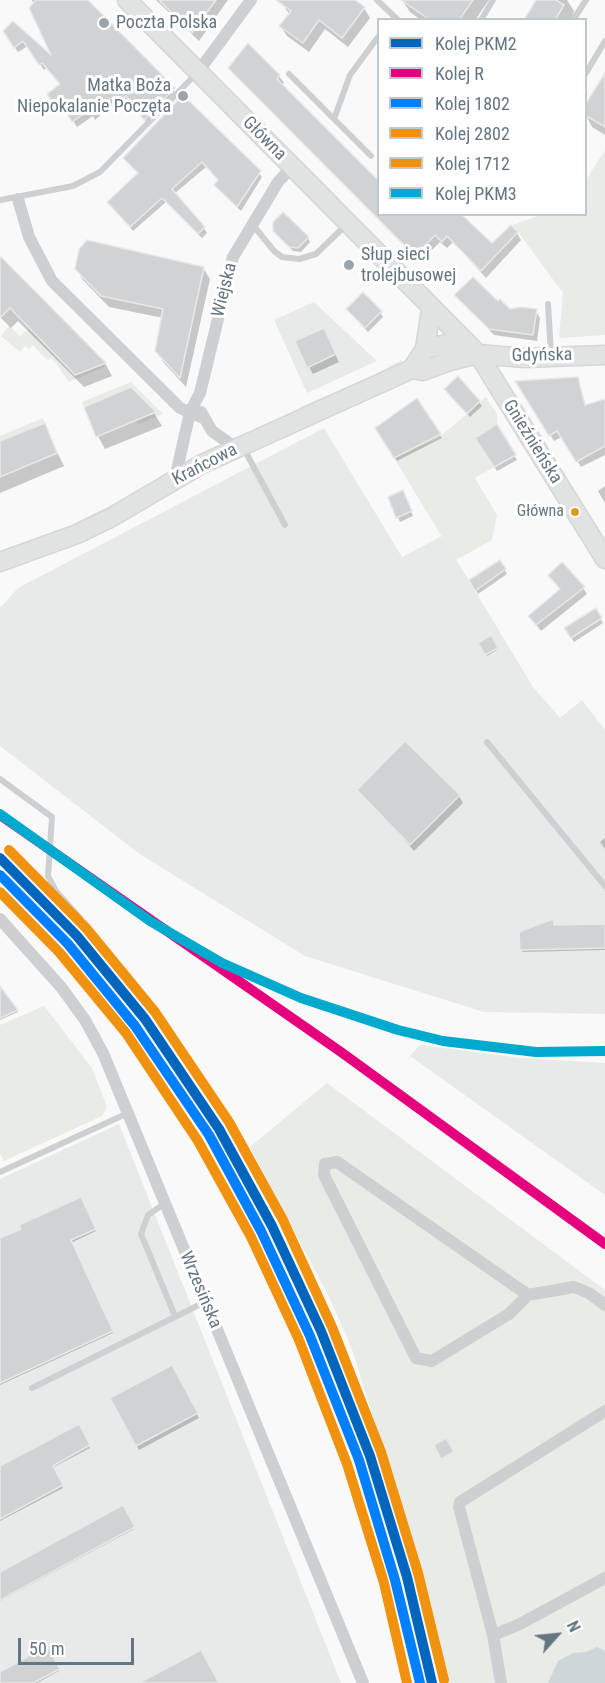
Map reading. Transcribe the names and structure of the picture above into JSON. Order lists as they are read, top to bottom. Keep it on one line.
{"streets":{"street":["Główna","Wiejska","Gdyńska","Gnieźnieńska","Krańcowa","Wrzesińska"]},"crossings":[["Główna","Wiejska"],["Główna","Gdyńska"],["Główna","Gnieźnieńska"],["Główna","Krańcowa"],["Wiejska","Krańcowa"],["Gdyńska","Gnieźnieńska"],["Gdyńska","Krańcowa"],["Gnieźnieńska","Krańcowa"]],"places":["Poczta Polska","Matka Boża Niepokalanie Poczęta","Słup sieci trolejbusowej","Główna"],"lines":["rail line PKM3","rail line R","rail line 2802","rail line PKM2","rail line 1802","rail line 1712"],"legend":["Kolej PKM2","Kolej R","Kolej 1802","Kolej 2802","Kolej 1712","Kolej PKM3"],"scale_bar":"50 m","north":"top right"}
